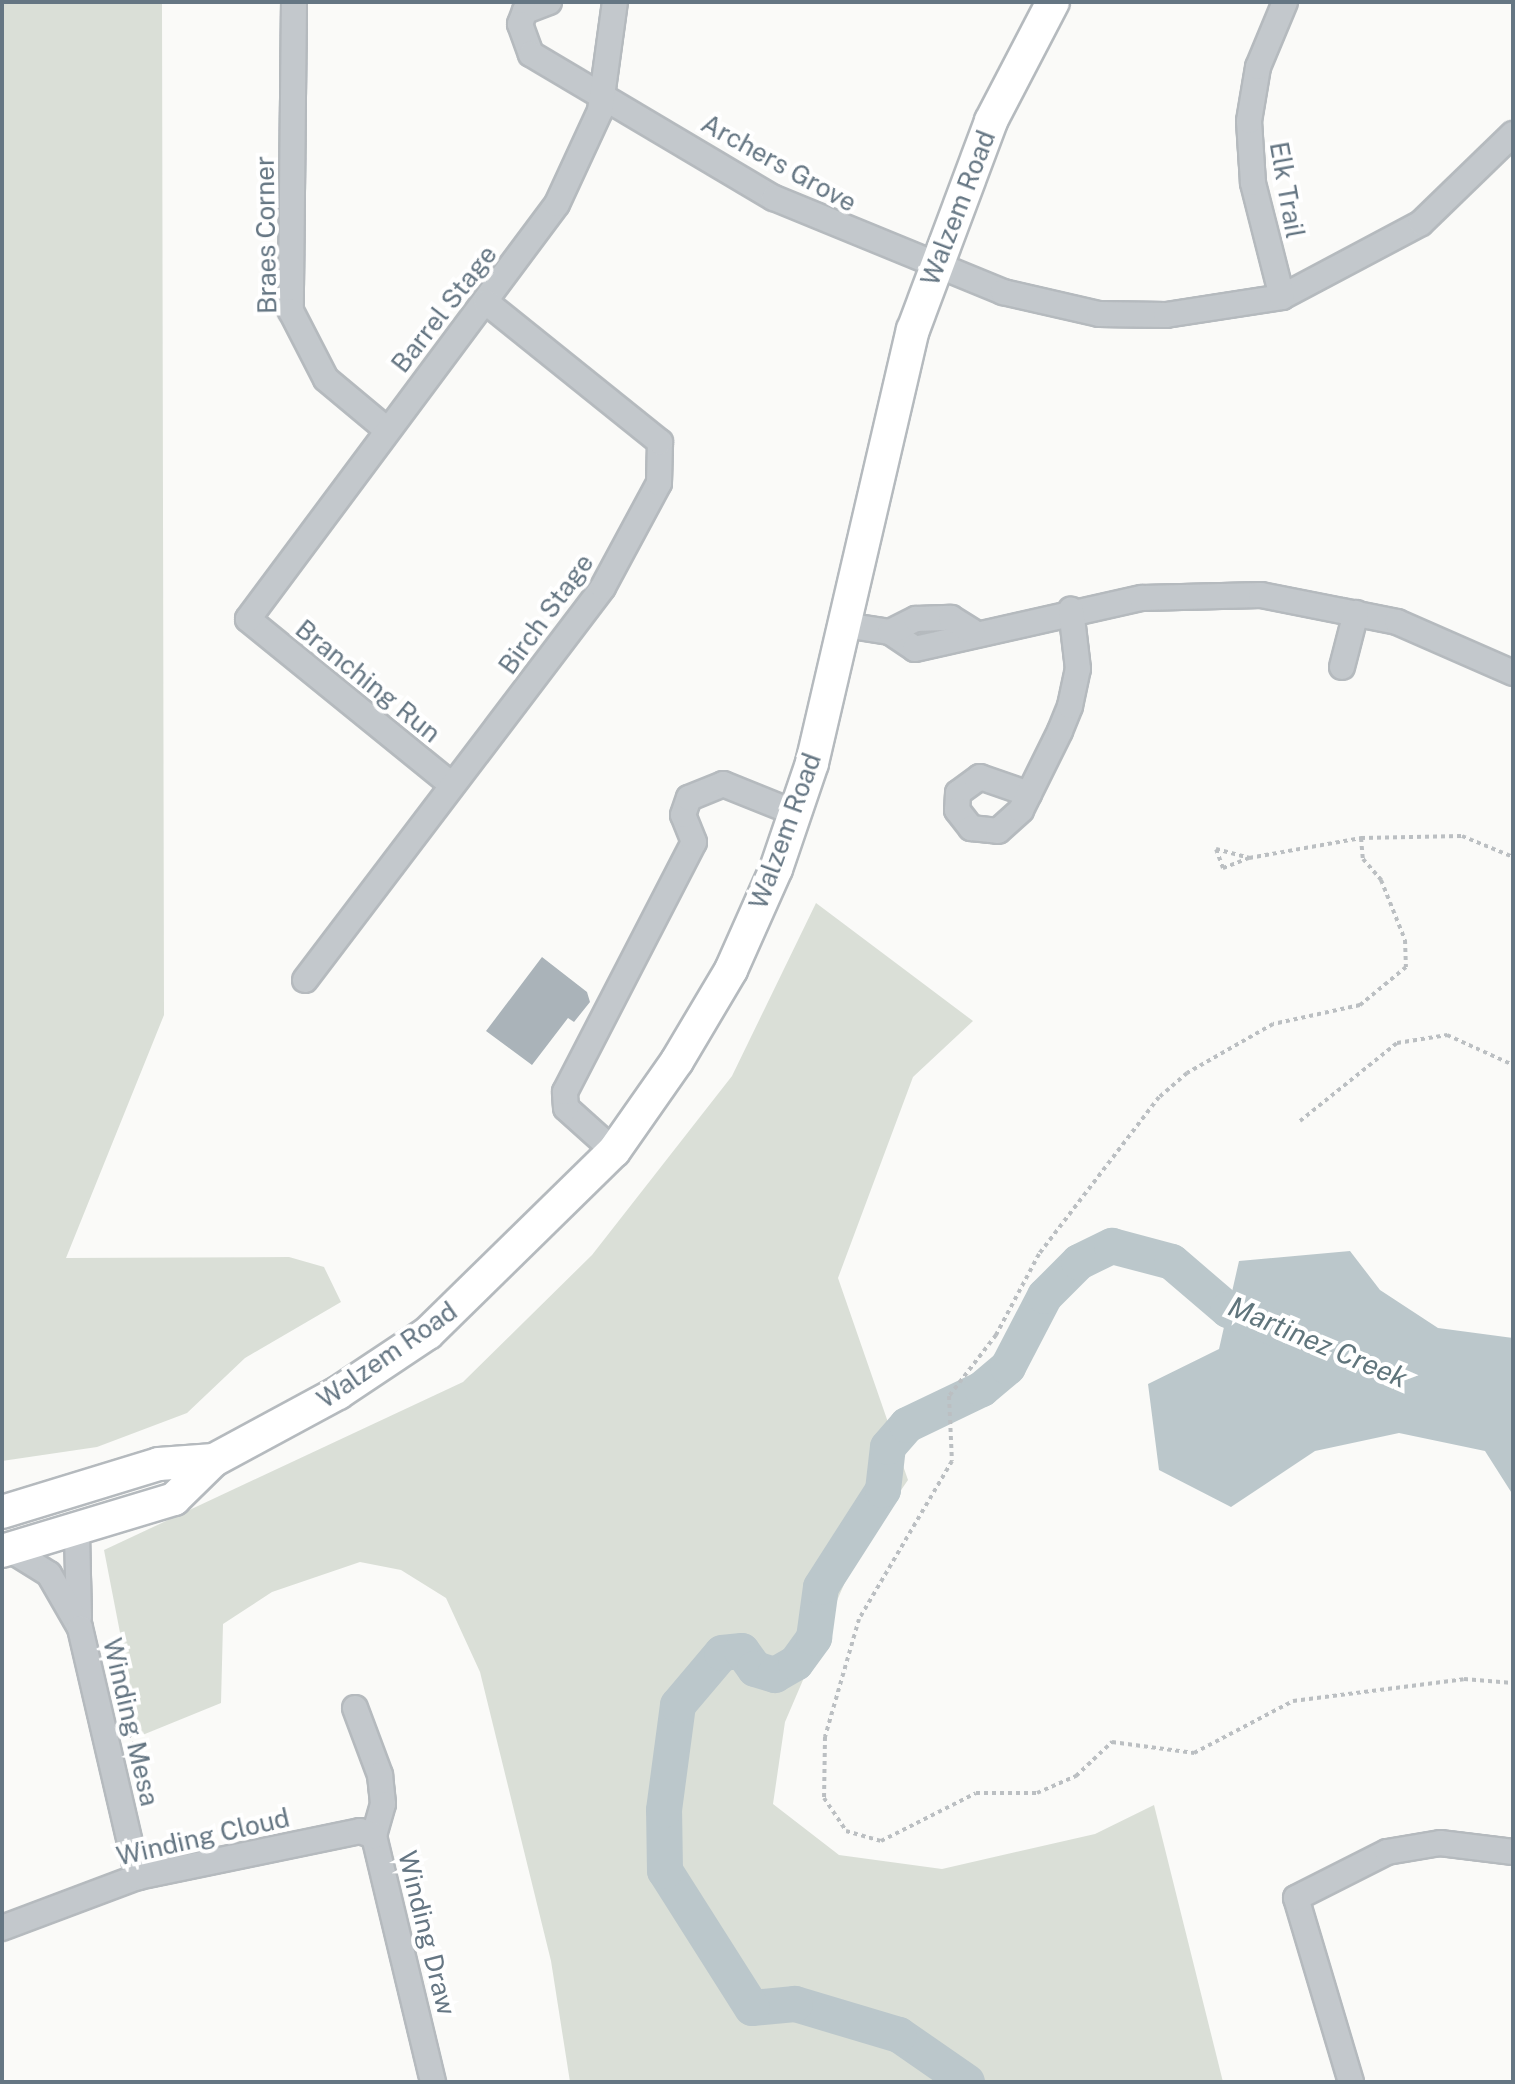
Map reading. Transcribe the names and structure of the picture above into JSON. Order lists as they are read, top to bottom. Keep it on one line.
{"streets":{"main road":["Walzem Road"],"street":["Archers Grove","Elk Trail","Braes Corner","Barrel Stage","Birch Stage","Branching Run","Winding Mesa","Winding Cloud","Winding Draw"]},"crossings":[["Archers Grove","Elk Trail"],["Archers Grove","Walzem Road"],["Archers Grove","Barrel Stage"],["Walzem Road","Winding Mesa"],["Braes Corner","Barrel Stage"],["Barrel Stage","Birch Stage"],["Barrel Stage","Branching Run"],["Birch Stage","Branching Run"],["Winding Mesa","Winding Cloud"],["Winding Cloud","Winding Draw"]],"water":["Martinez Creek"]}
